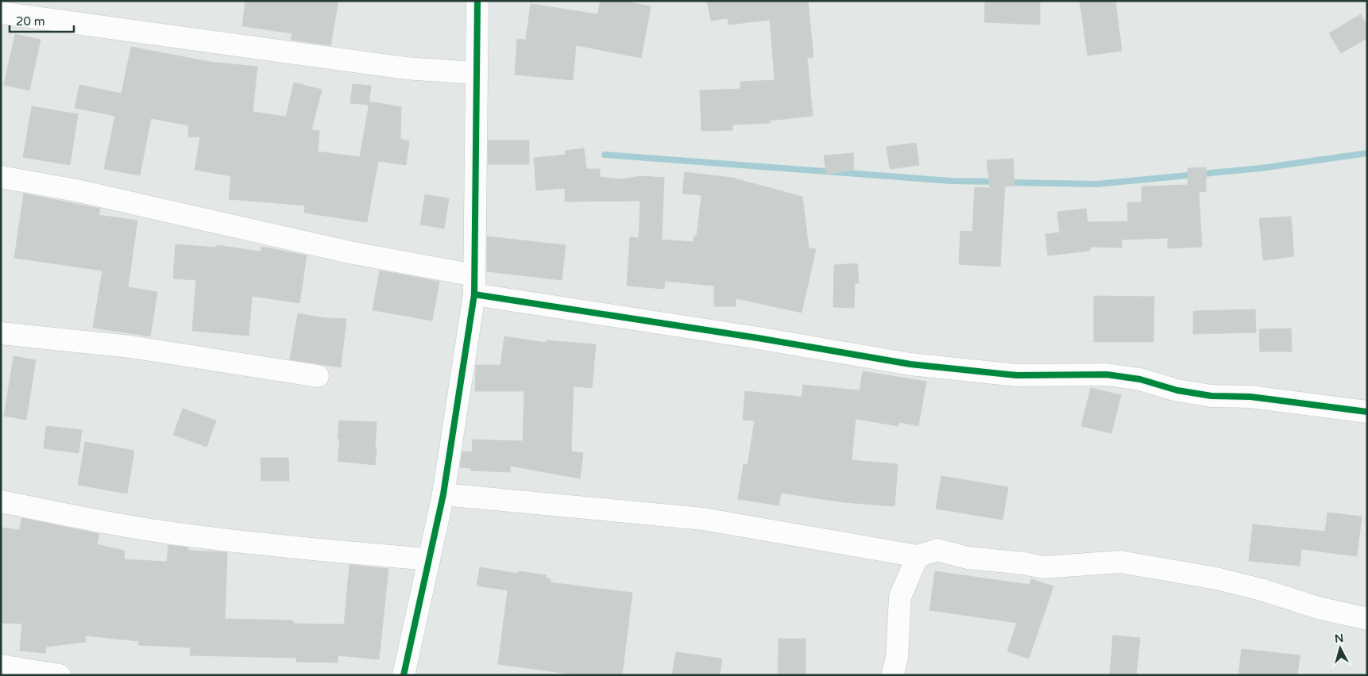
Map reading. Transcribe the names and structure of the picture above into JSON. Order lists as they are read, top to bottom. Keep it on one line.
{"scale_bar":"20 m","north":"top"}
